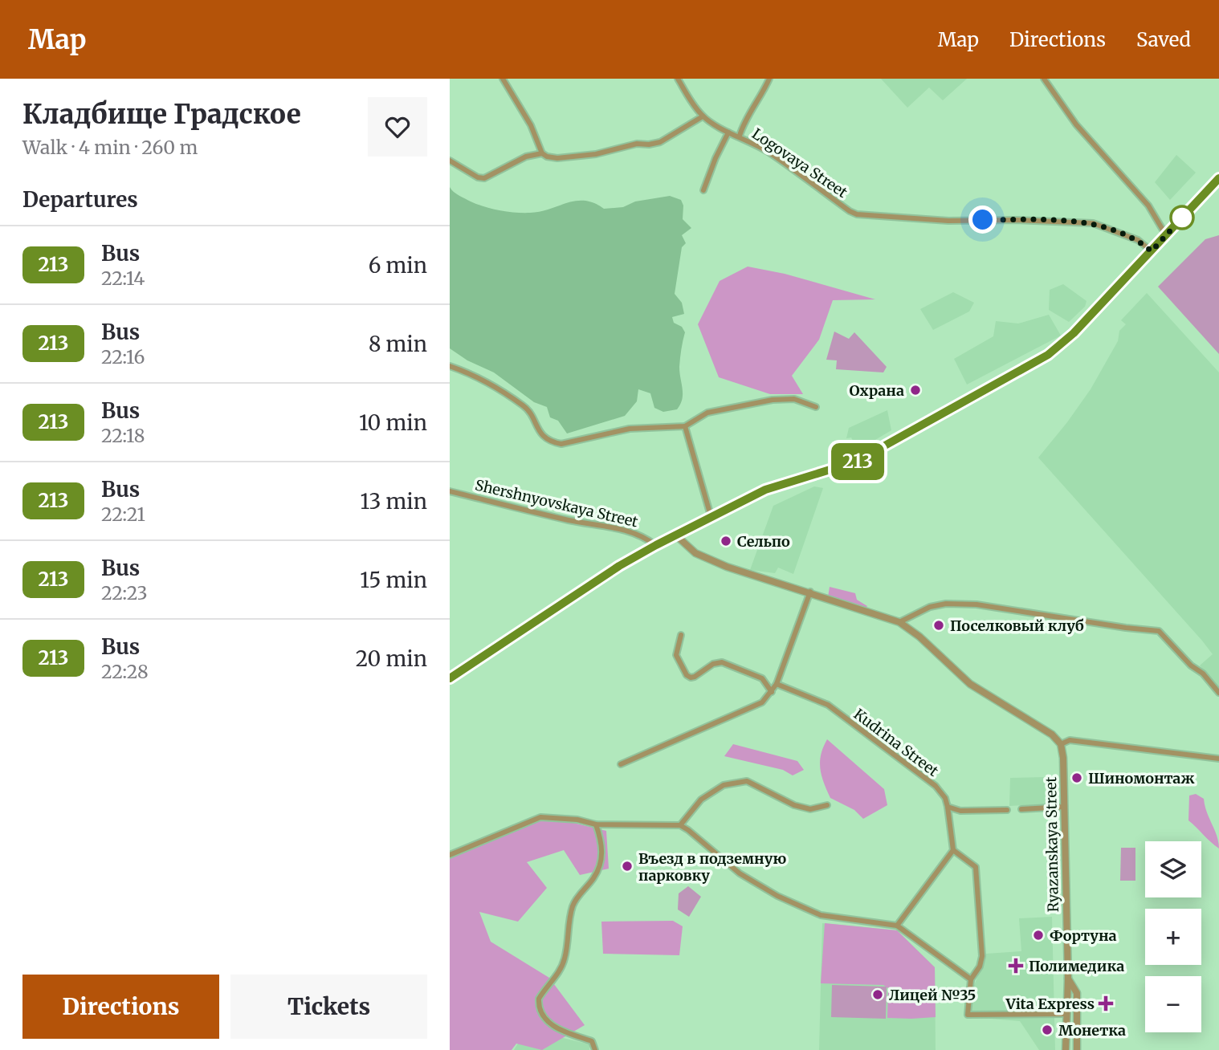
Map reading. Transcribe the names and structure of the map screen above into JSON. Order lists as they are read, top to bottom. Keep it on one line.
{"streets":{"street":["Logovaya Street","Shershnyovskaya Street","Kudrina Street","Ryazanskaya Street"]},"places":{"other":["Охрана","Сельпо","Поселковый клуб","Шиномонтаж","Въезд в подземную парковку","Фортуна","Лицей №35","Монетка"],"health":["Полимедика","Vita Express"]},"lines":["bus line 213"],"page":{"header":"Map","nav":["Map","Directions","Saved"],"heading":[["Кладбище Градское","Walk · 4 min · 260 m"],"Departures"],"on_map":"213","list":[{"mark":"213","name":"Bus","note":"22:14","value":"6 min"},{"mark":"213","name":"Bus","note":"22:16","value":"8 min"},{"mark":"213","name":"Bus","note":"22:18","value":"10 min"},{"mark":"213","name":"Bus","note":"22:21","value":"13 min"},{"mark":"213","name":"Bus","note":"22:23","value":"15 min"},{"mark":"213","name":"Bus","note":"22:28","value":"20 min"}],"map_buttons":["+","−"],"buttons":["Directions","Tickets"]}}
